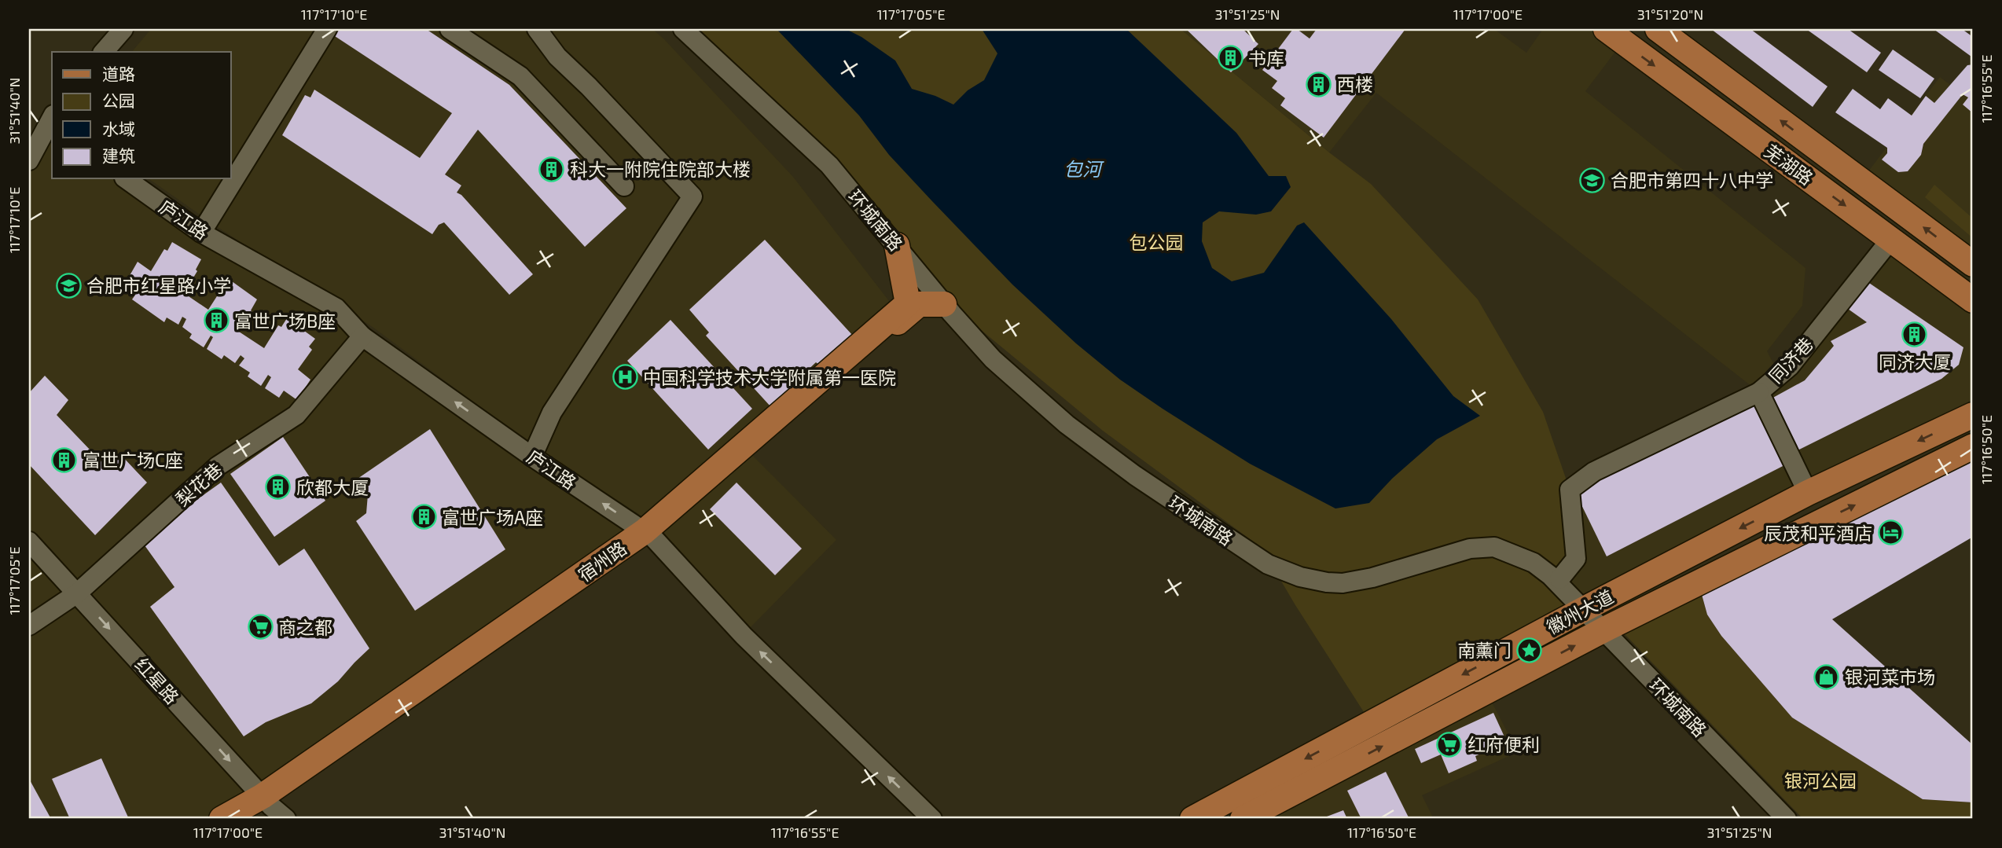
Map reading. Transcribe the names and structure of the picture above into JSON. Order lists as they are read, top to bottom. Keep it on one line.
{"streets":{"main road":["芜湖路","宿州路","徽州大道"],"street":["庐江路","环城南路","同济巷","梨花巷","红星路"]},"crossings":[["芜湖路","同济巷"],["庐江路","梨花巷"],["庐江路","宿州路"],["环城南路","宿州路"],["环城南路","徽州大道"],["同济巷","徽州大道"],["梨花巷","红星路"],["宿州路","红星路"]],"one_way":["庐江路","红星路"],"water":["包河"],"parks":["包公园","银河公园"],"places":{"building":["书库","西楼","科大一附院住院部大楼","富世广场B座","同济大厦","富世广场C座","欣都大厦","富世广场A座"],"school or university":["合肥市第四十八中学","合肥市红星路小学"],"hospital":["中国科学技术大学附属第一医院"],"hotel":["辰茂和平酒店"],"supermarket":["商之都","红府便利"],"place":["南薰门"],"shop":["银河菜市场"]},"legend":["道路","公园","水域","建筑"],"coordinates":["117°17'10\"E","117°17'05\"E","31°51'25\"N","117°17'00\"E","31°51'20\"N","117°16'55\"E","31°51'40\"N","117°16'50\"E"]}
